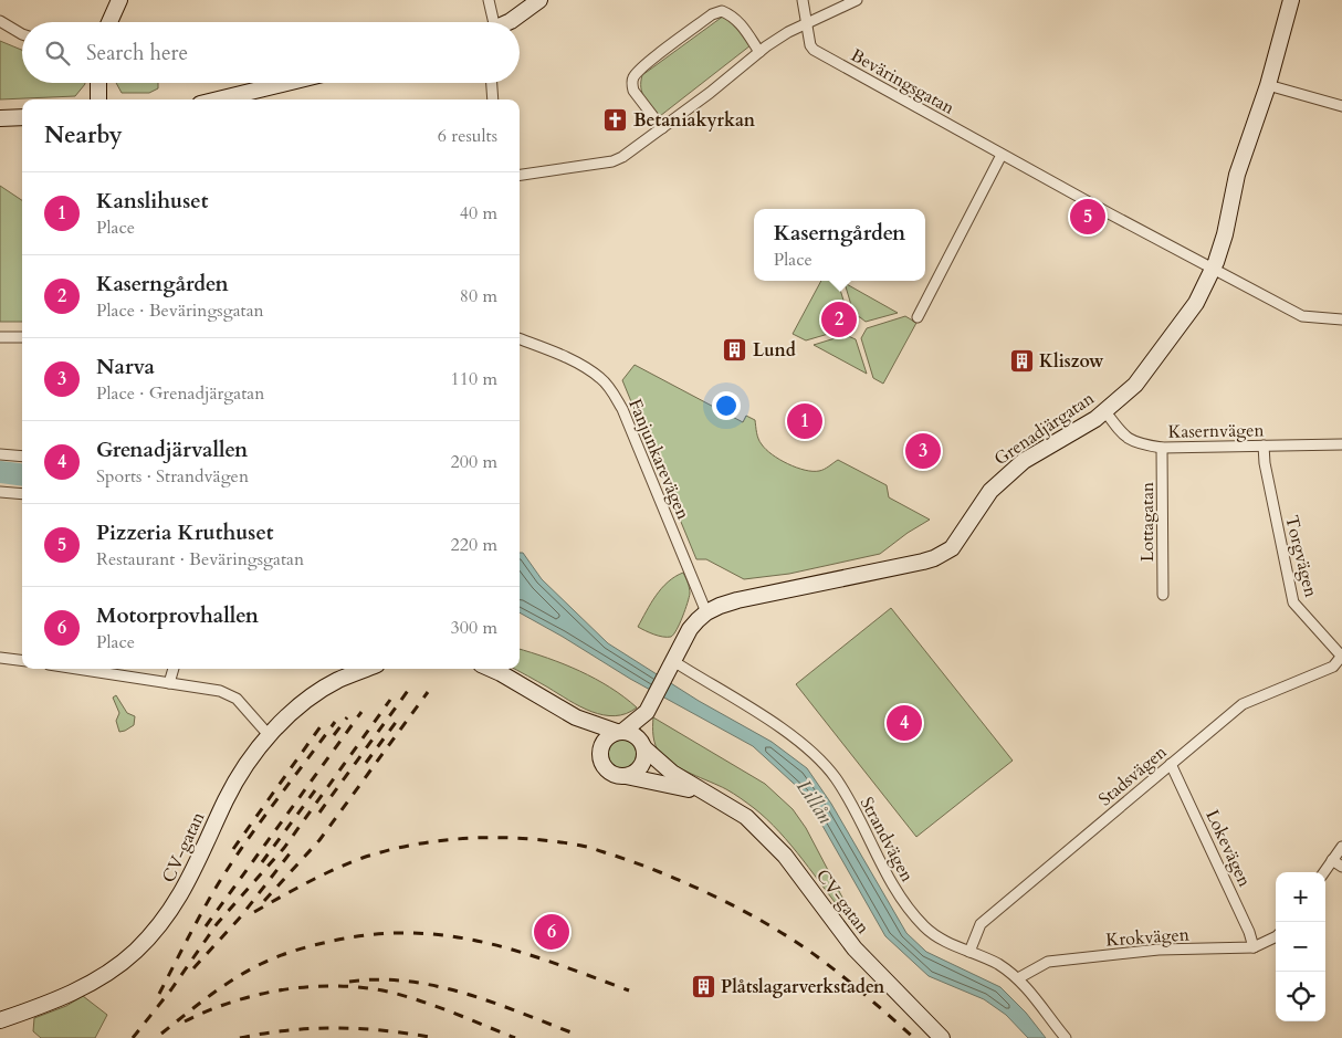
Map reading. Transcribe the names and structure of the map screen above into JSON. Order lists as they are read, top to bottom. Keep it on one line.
{"streets":{"street":["Beväringsgatan","Grenadjärgatan","Kasernvägen","Fanjunkarevägen","Lottagatan","Torgvägen","Stadsvägen","Strandvägen","CV-gatan","Lokevägen","Krokvägen"]},"crossings":[["Beväringsgatan","Grenadjärgatan"],["Grenadjärgatan","Kasernvägen"],["Grenadjärgatan","Fanjunkarevägen"],["Grenadjärgatan","Strandvägen"],["Grenadjärgatan","CV-gatan"],["Kasernvägen","Lottagatan"],["Kasernvägen","Torgvägen"],["Torgvägen","Stadsvägen"],["Stadsvägen","Strandvägen"],["Stadsvägen","Lokevägen"],["Strandvägen","Krokvägen"],["Lokevägen","Krokvägen"]],"water":["Lillån"],"places":{"church":["Betaniakyrkan"],"building":["Lund","Kliszow","Plåtslagarverkstaden"]},"page":{"search":"Search here","heading":["Nearby","6 results"],"list":[{"mark":"1","name":"Kanslihuset","note":"Place","value":"40 m"},{"mark":"2","name":"Kaserngården","note":"Place · Beväringsgatan","value":"80 m"},{"mark":"3","name":"Narva","note":"Place · Grenadjärgatan","value":"110 m"},{"mark":"4","name":"Grenadjärvallen","note":"Sports · Strandvägen","value":"200 m"},{"mark":"5","name":"Pizzeria Kruthuset","note":"Restaurant · Beväringsgatan","value":"220 m"},{"mark":"6","name":"Motorprovhallen","note":"Place","value":"300 m"}],"pins":["5","2","1","3","4","6"],"popup":["Kaserngården","Place"],"map_buttons":["+","−"]}}
